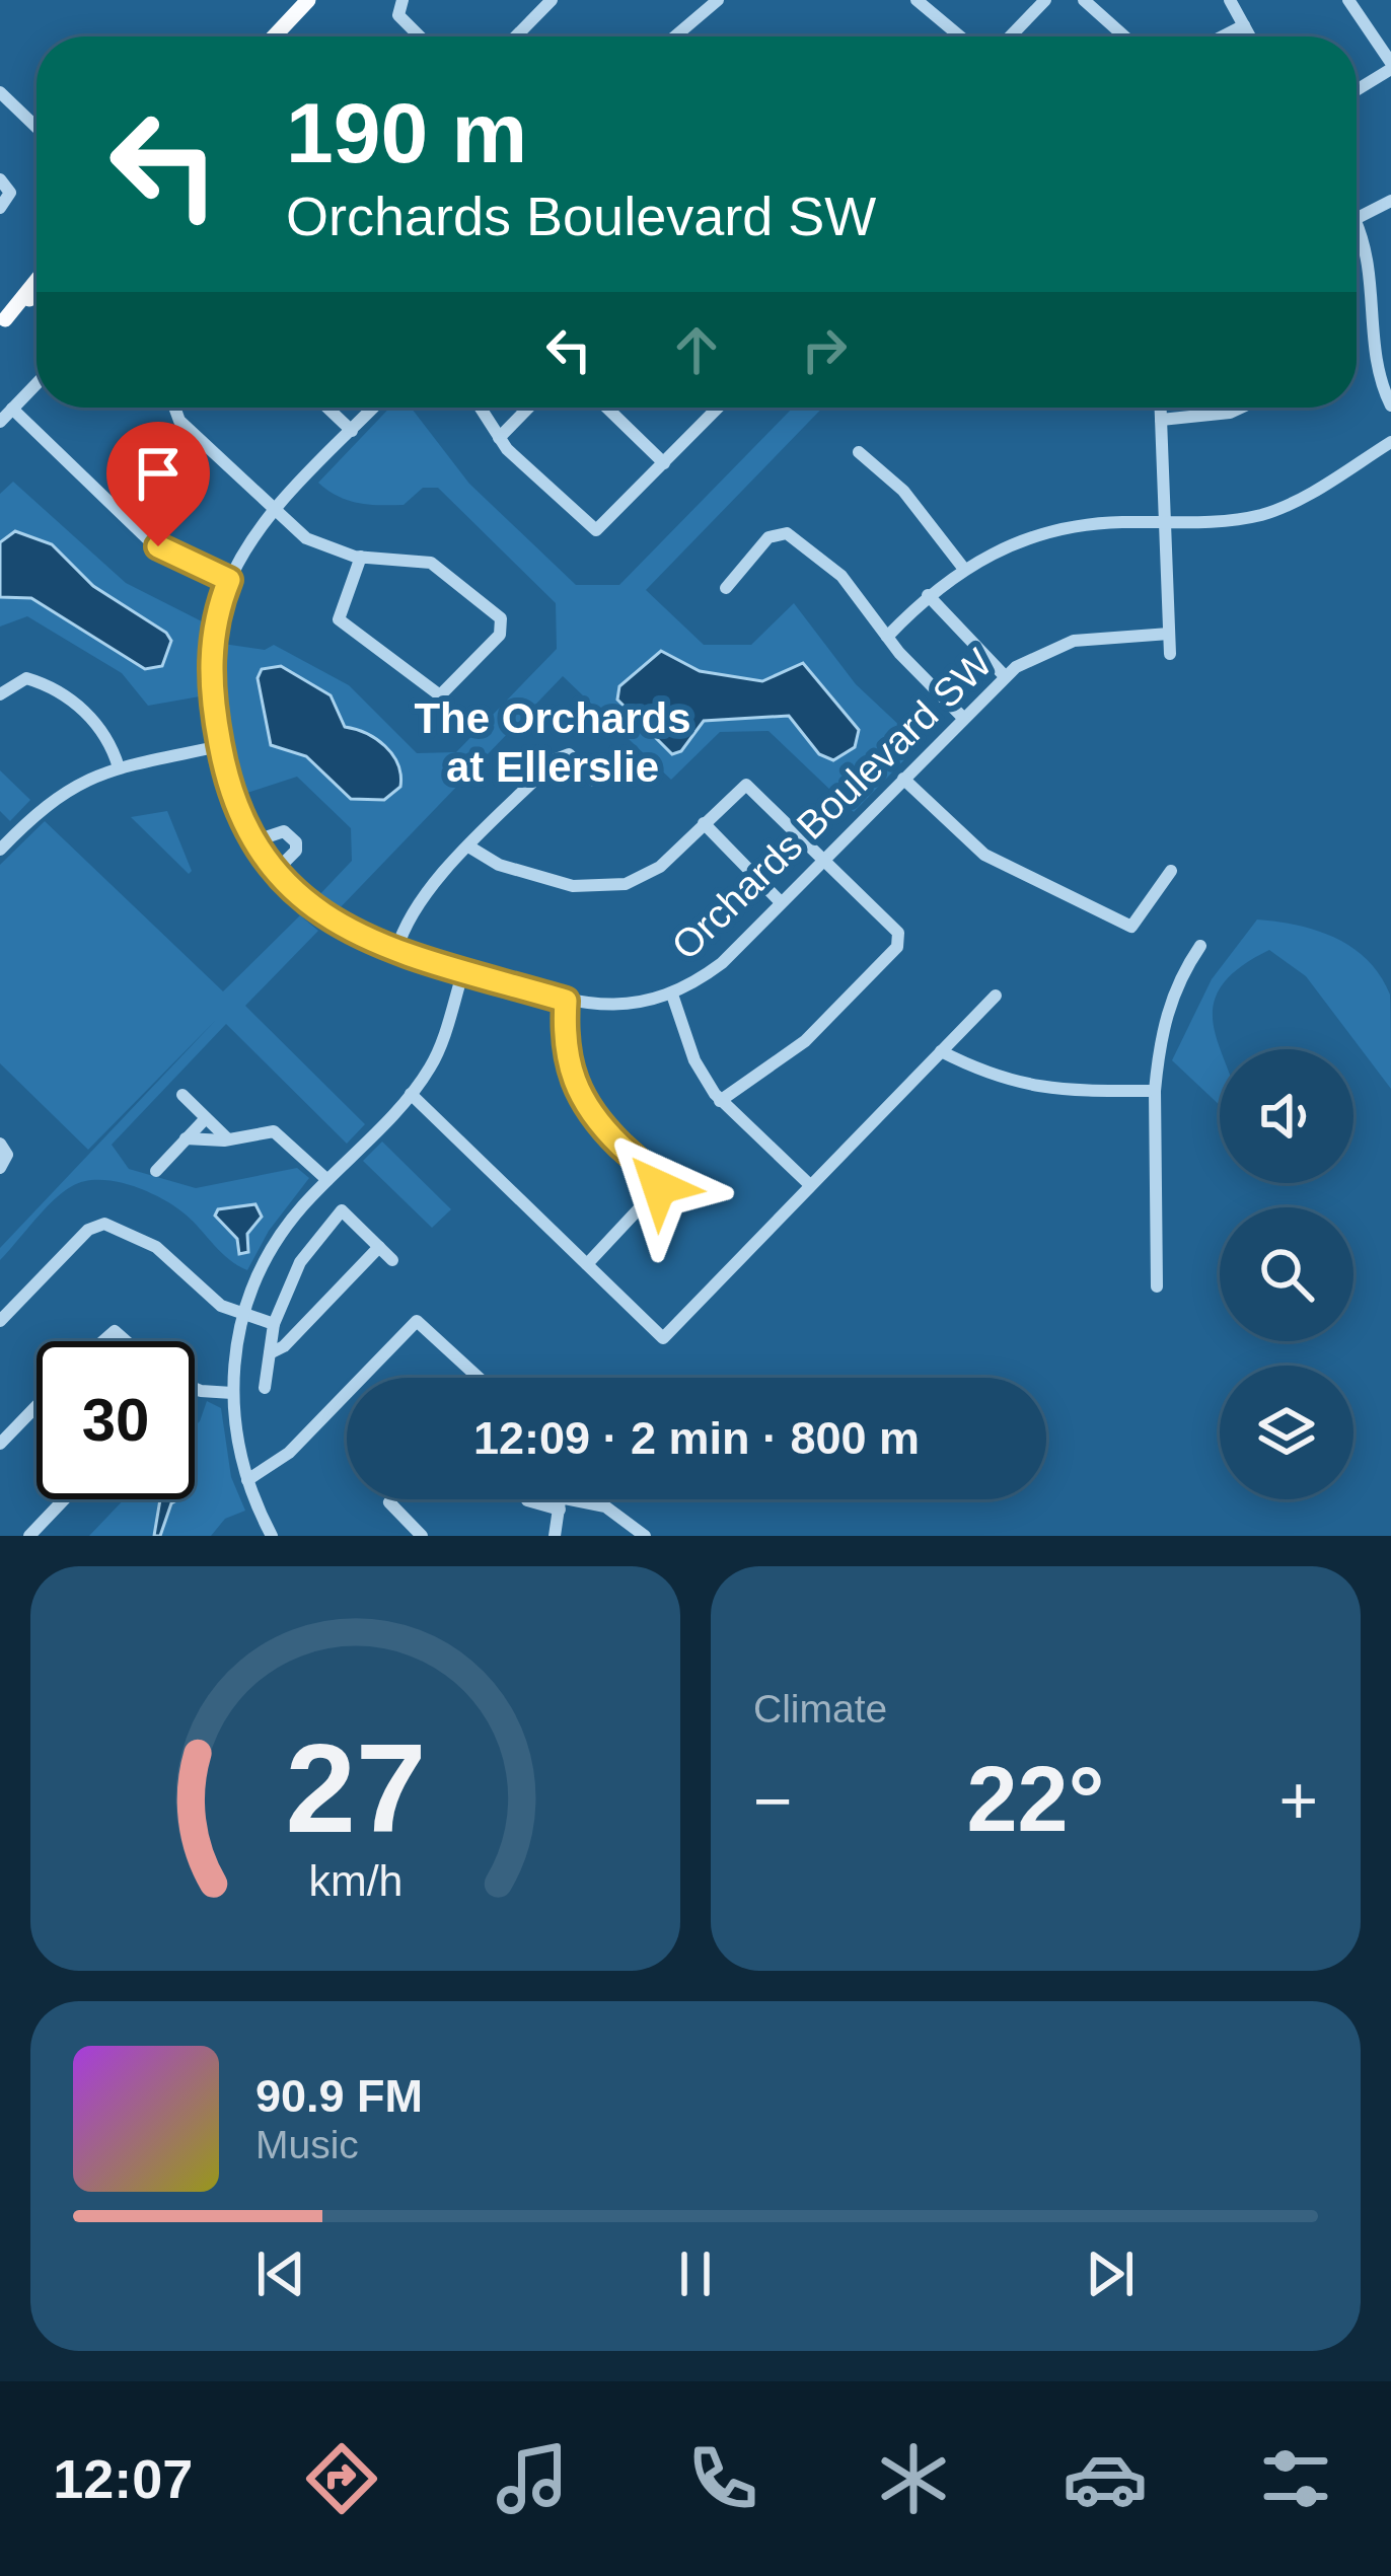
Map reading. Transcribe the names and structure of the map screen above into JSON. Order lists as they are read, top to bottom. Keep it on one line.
{"streets":{"street":["Orchards Boulevard SW"]},"districts":["The Orchards at Ellerslie"],"page":{"turn":["190 m","Orchards Boulevard SW"],"limit":"30","trip":"12:09 · 2 min · 800 m","tile":"Climate","heat":["−","22°","+"],"song":["90.9 FM","Music"],"tabs":"12:07","gauge":["27","km/h"]}}
